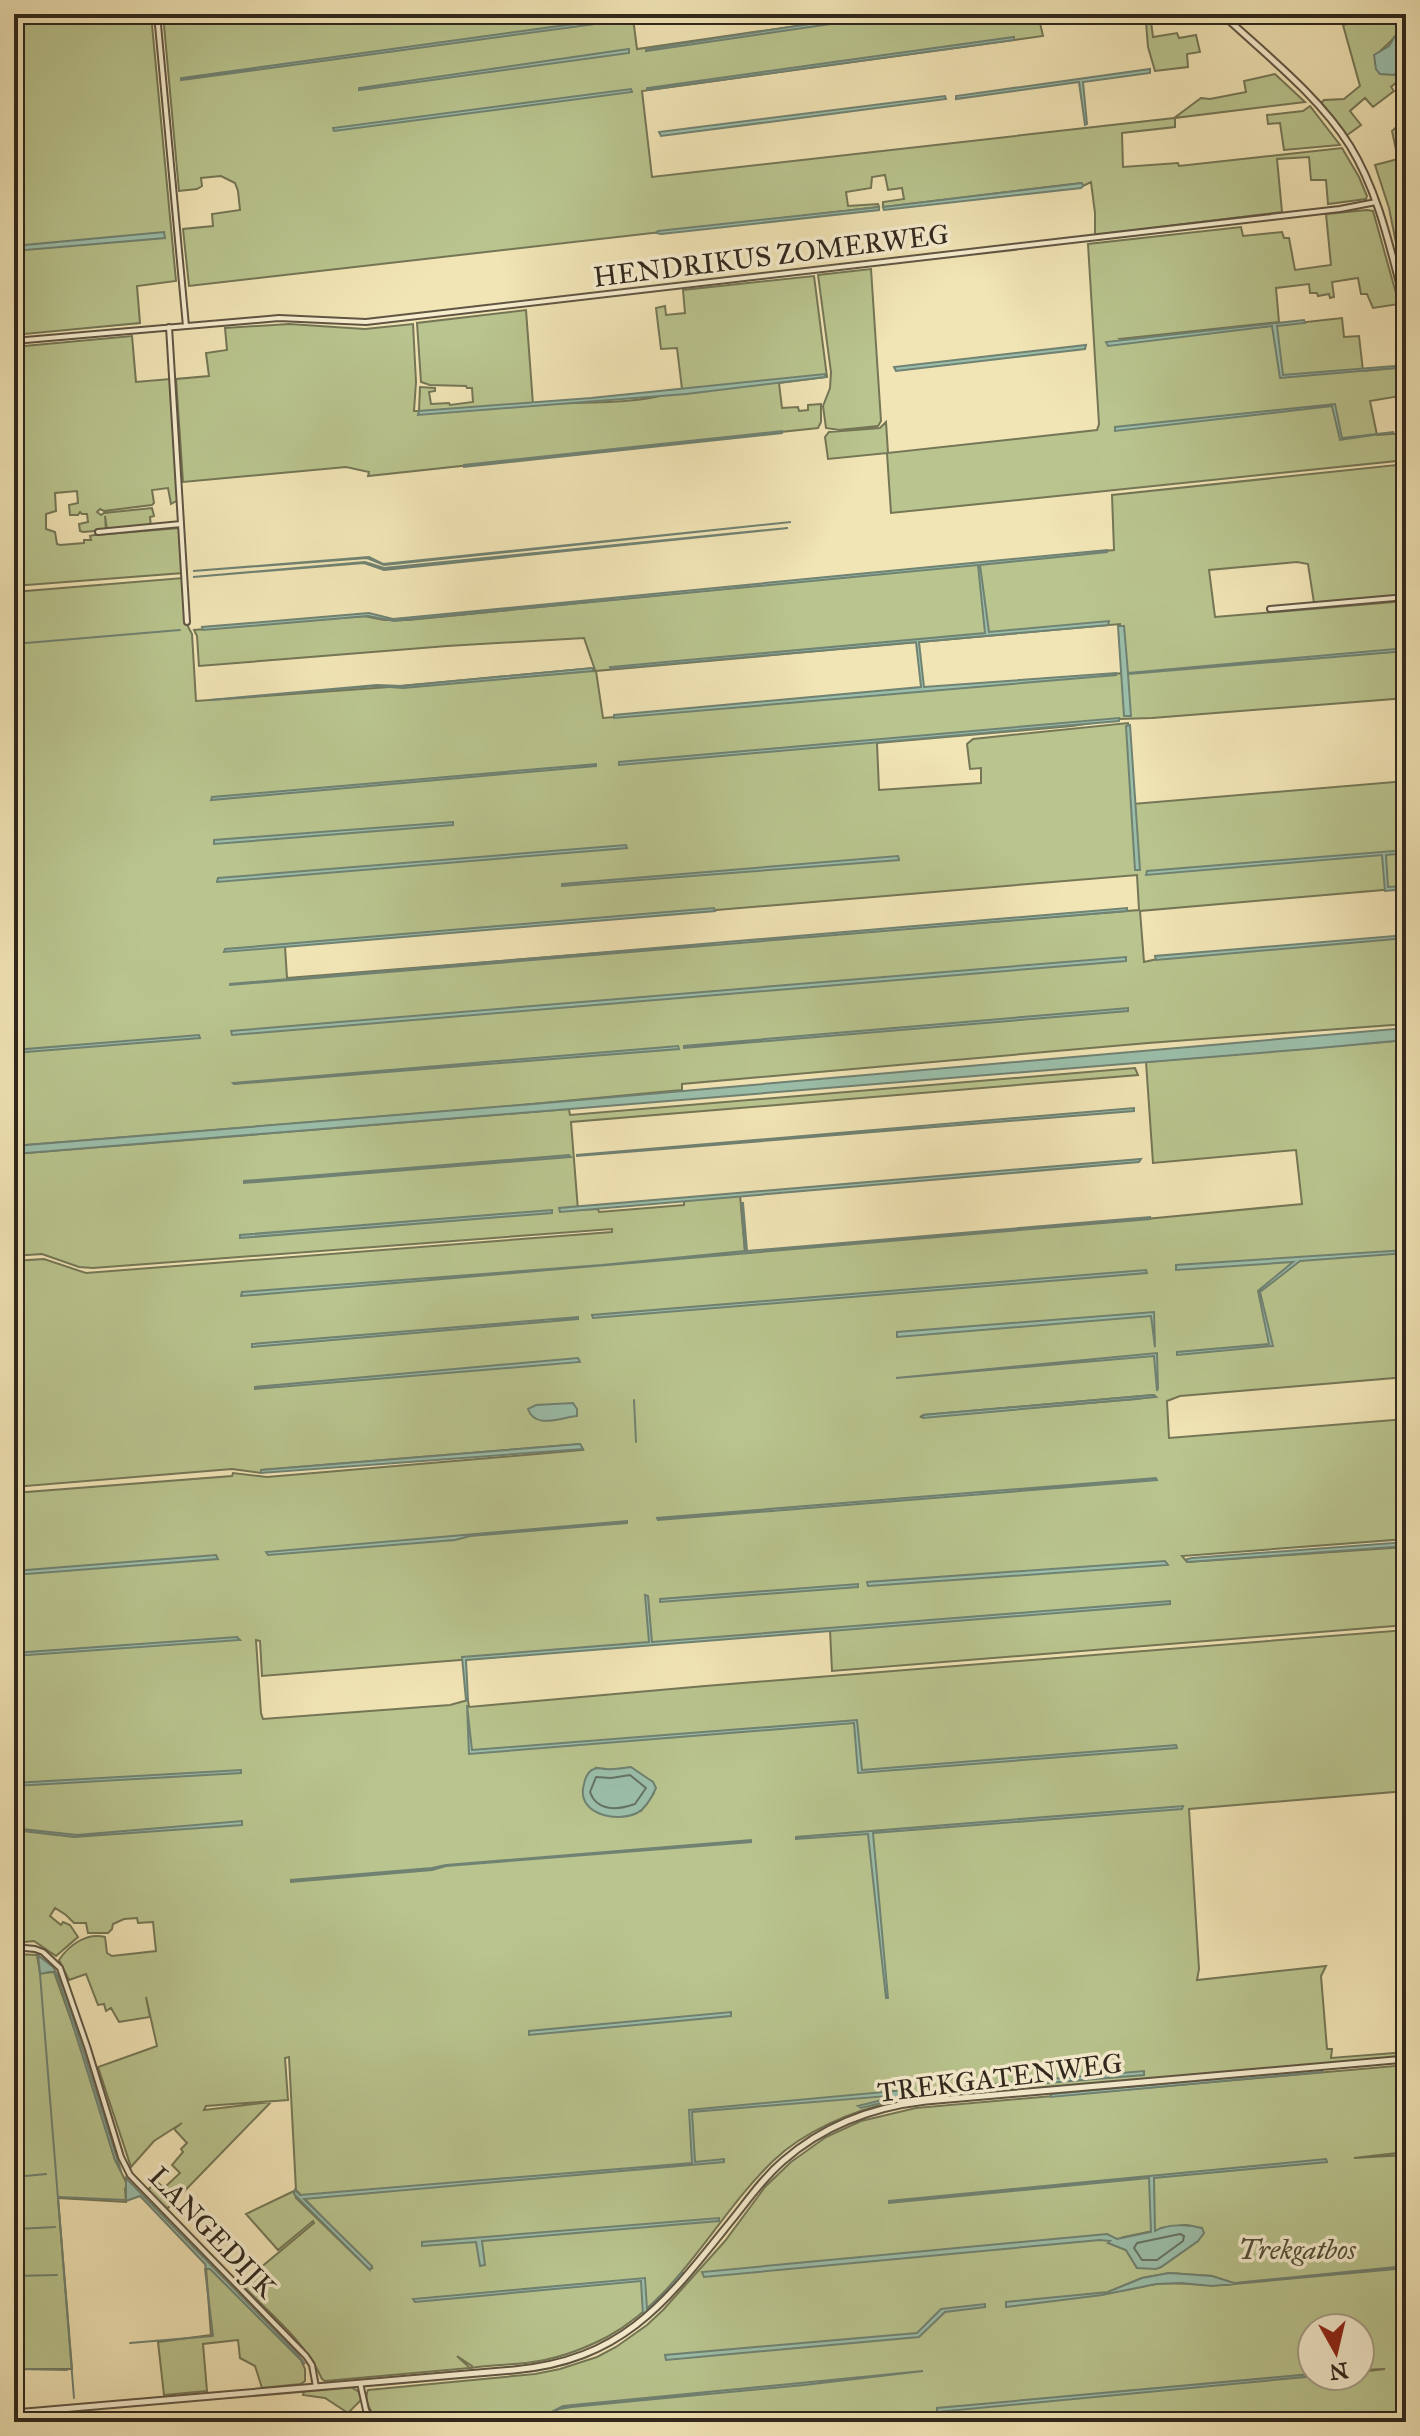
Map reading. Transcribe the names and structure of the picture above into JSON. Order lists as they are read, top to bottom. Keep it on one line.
{"streets":{"street":["HENDRIKUS ZOMERWEG","TREKGATENWEG","LANGEDIJK"]},"parks":["Trekgatbos"],"north":"bottom"}
